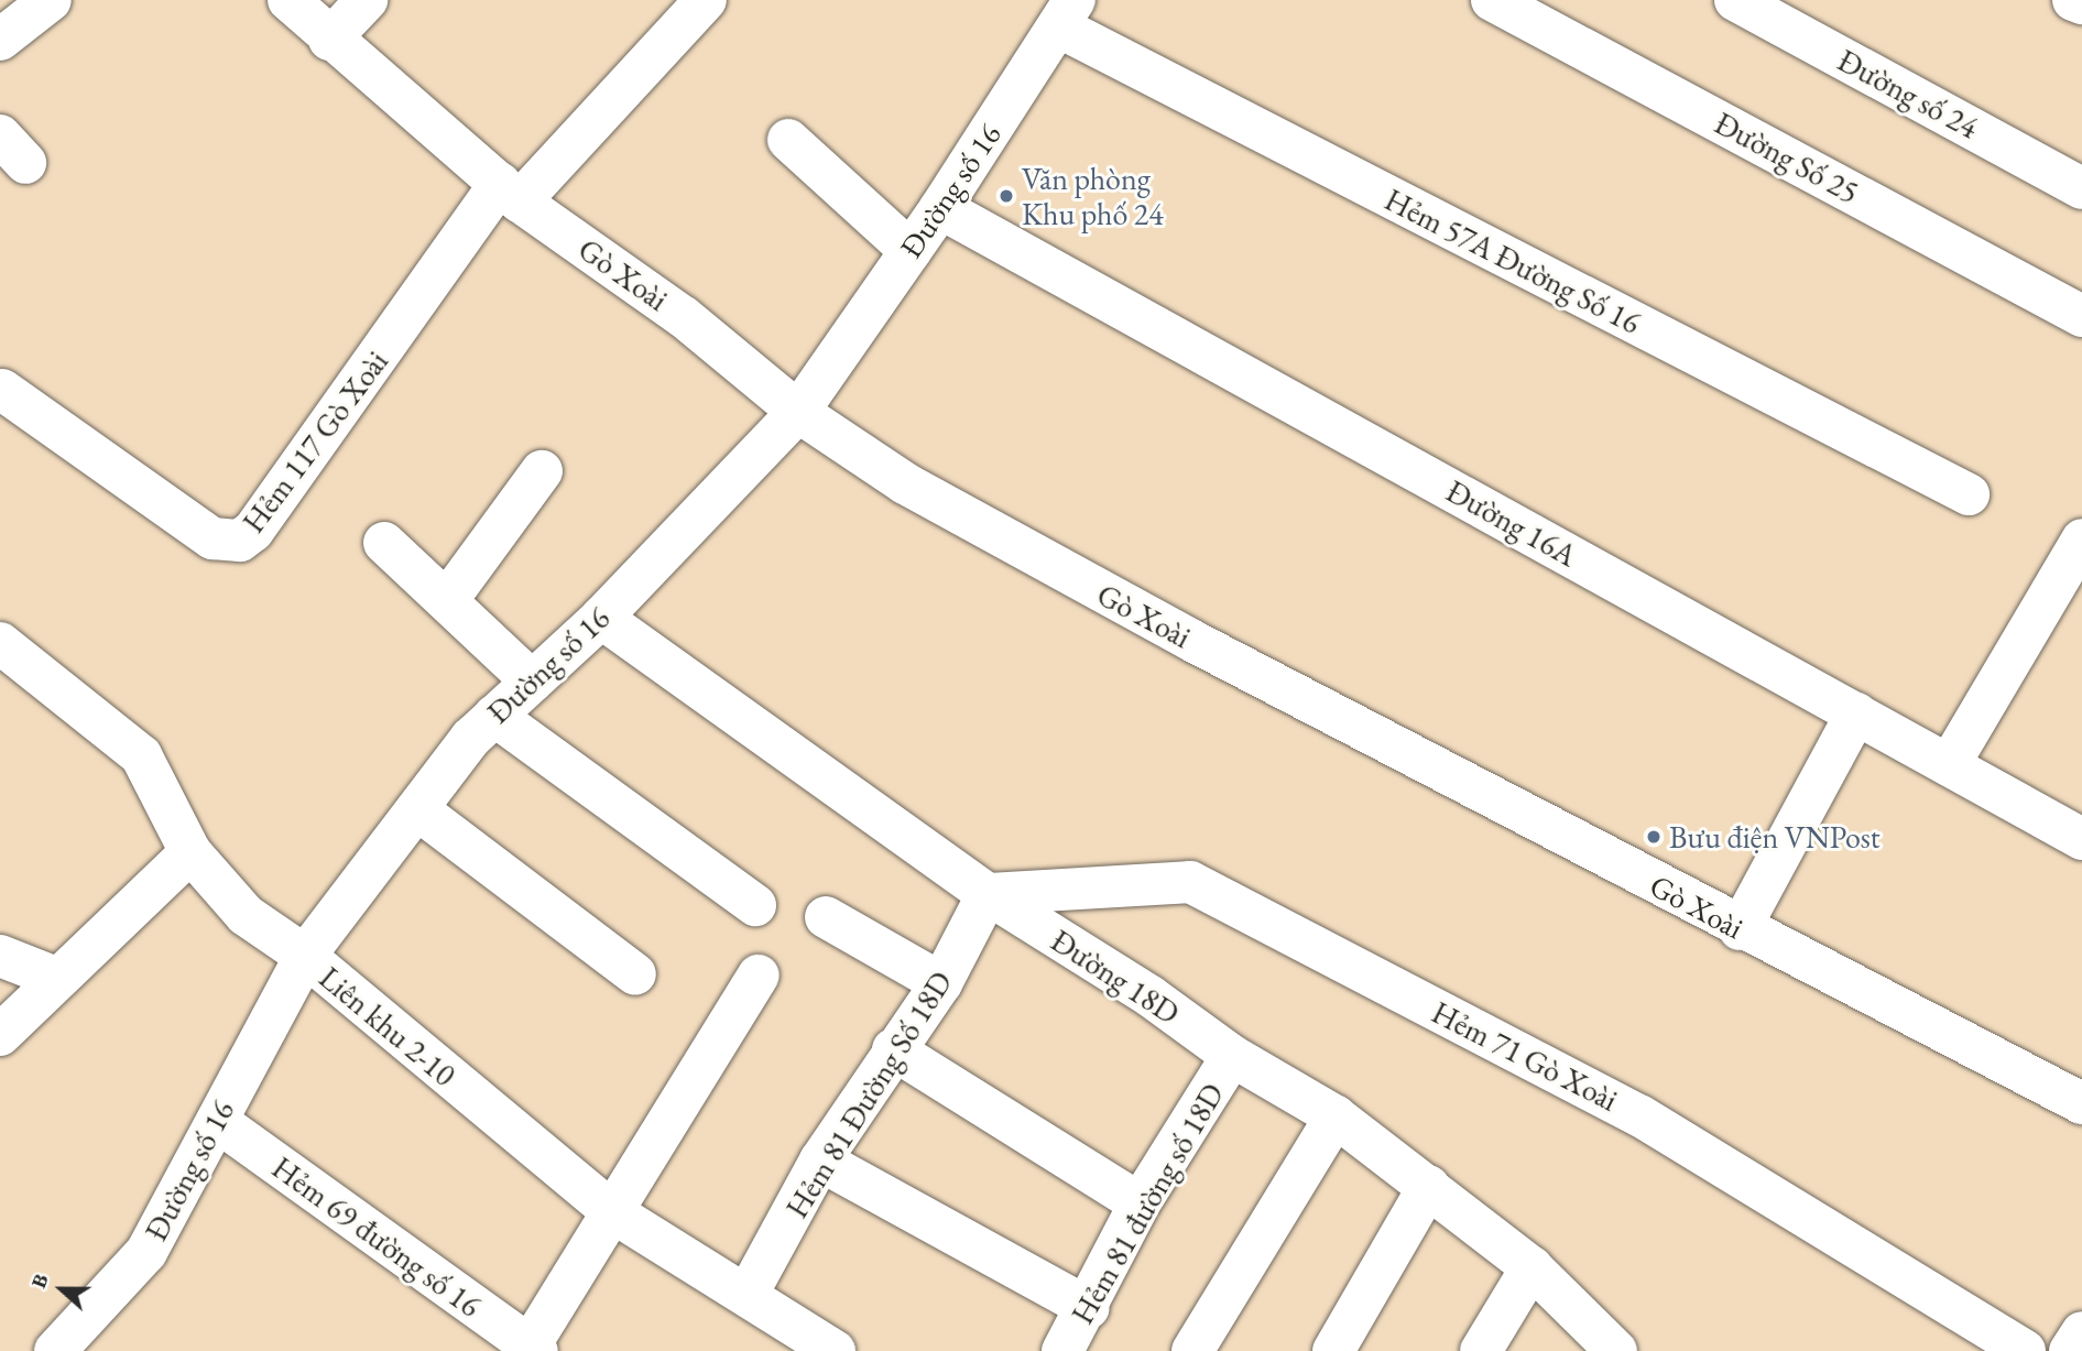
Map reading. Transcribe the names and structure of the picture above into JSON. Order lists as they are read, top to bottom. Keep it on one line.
{"streets":{"street":["Đường số 24","Đường Số 25","Đường số 16","Hẻm 57A Đường Số 16","Gò Xoài","Hẻm 117 Gò Xoài","Đường 16A","Đường 18D","Liên khu 2-10","Hẻm 71 Gò Xoài","Hẻm 81 Đường Số 18D","Hẻm 81 đường số 18D","Hẻm 69 đường số 16"]},"crossings":[["Đường số 16","Hẻm 57A Đường Số 16"],["Đường số 16","Gò Xoài"],["Đường số 16","Đường 16A"],["Đường số 16","Đường 18D"],["Đường số 16","Liên khu 2-10"],["Đường số 16","Hẻm 69 đường số 16"],["Gò Xoài","Hẻm 117 Gò Xoài"],["Đường 18D","Hẻm 71 Gò Xoài"],["Đường 18D","Hẻm 81 Đường Số 18D"],["Đường 18D","Hẻm 81 đường số 18D"],["Liên khu 2-10","Hẻm 81 Đường Số 18D"],["Hẻm 71 Gò Xoài","Hẻm 81 Đường Số 18D"]],"places":["Văn phòng Khu phố 24","Bưu điện VNPost"],"north":"left"}
